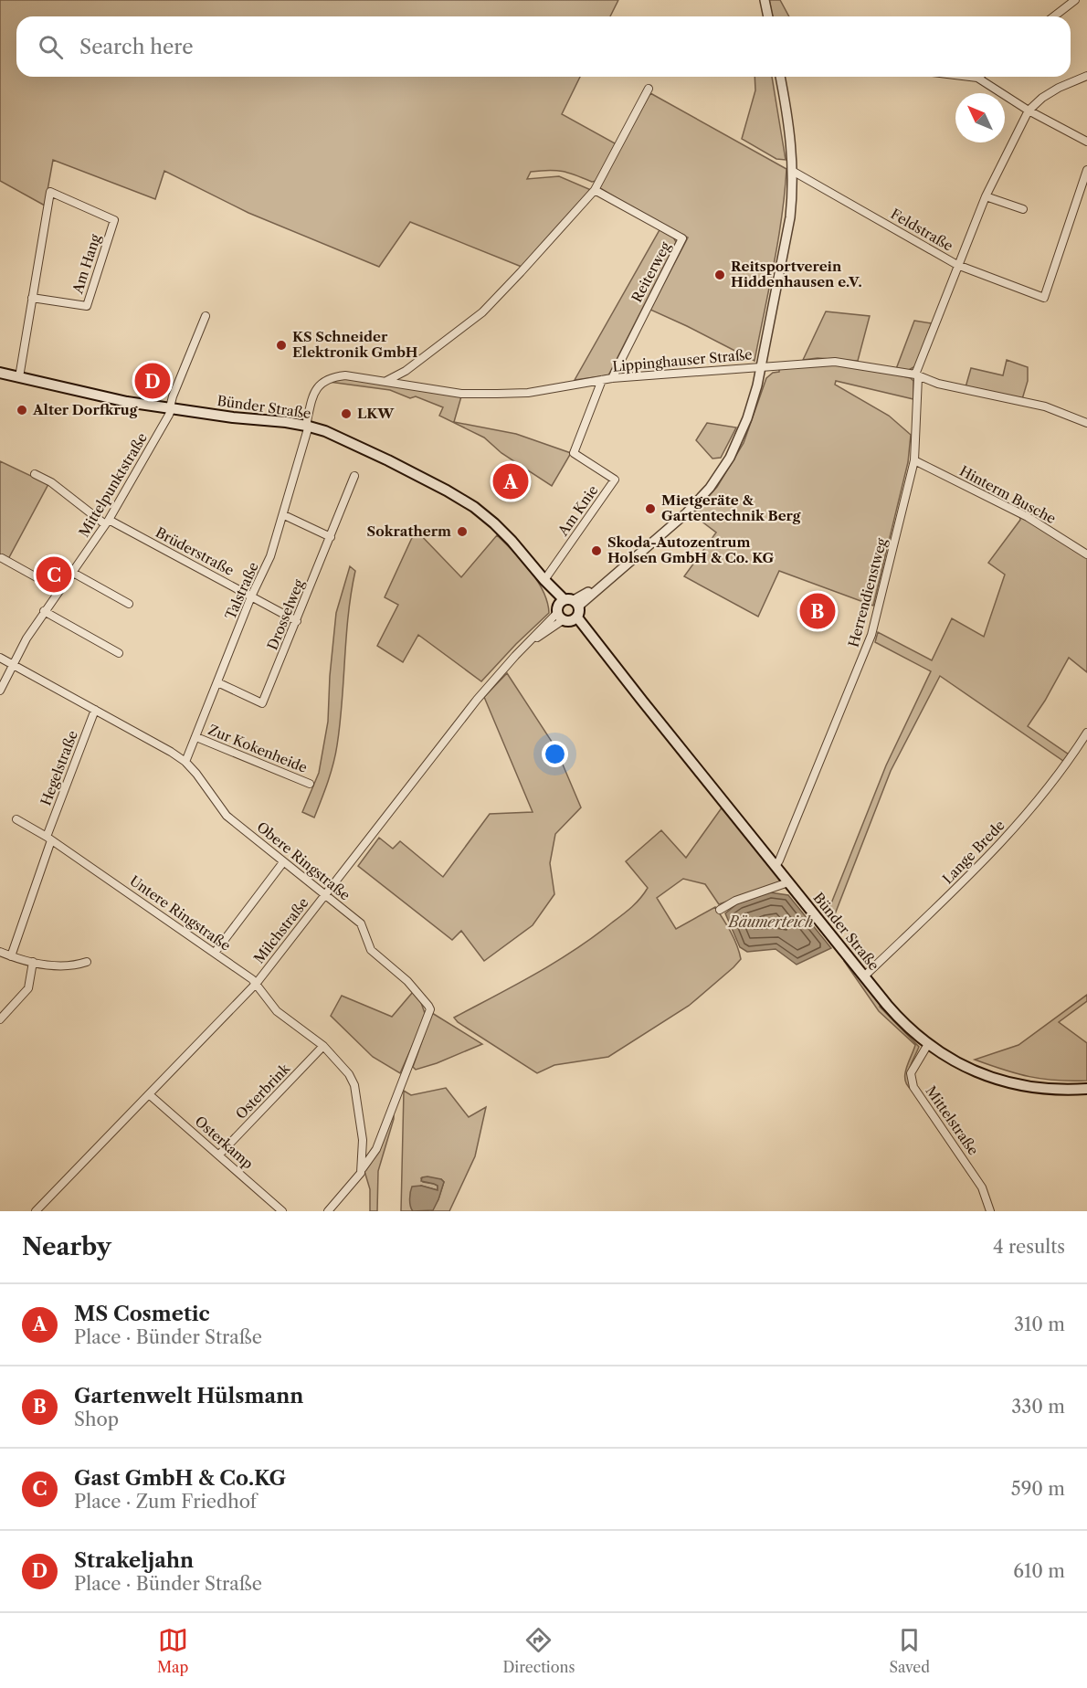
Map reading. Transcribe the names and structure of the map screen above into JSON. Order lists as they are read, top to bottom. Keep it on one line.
{"streets":{"main road":["Bünder Straße"],"street":["Feldstraße","Am Hang","Reiterweg","Lippinghauser Straße","Mittelpunktstraße","Hinterm Busche","Am Knie","Brüderstraße","Talstraße","Herrendienstweg","Drosselweg","Zur Kokenheide","Hegelstraße","Lange Brede","Obere Ringstraße","Untere Ringstraße","Milchstraße","Osterbrink","Mittelstraße","Osterkamp"]},"crossings":[["Feldstraße","Herrendienstweg"],["Am Hang","Bünder Straße"],["Reiterweg","Lippinghauser Straße"],["Lippinghauser Straße","Bünder Straße"],["Lippinghauser Straße","Am Knie"],["Lippinghauser Straße","Talstraße"],["Lippinghauser Straße","Herrendienstweg"],["Bünder Straße","Mittelpunktstraße"],["Bünder Straße","Am Knie"],["Bünder Straße","Talstraße"],["Bünder Straße","Herrendienstweg"],["Bünder Straße","Lange Brede"],["Bünder Straße","Milchstraße"],["Bünder Straße","Mittelstraße"],["Mittelpunktstraße","Brüderstraße"],["Mittelpunktstraße","Obere Ringstraße"],["Hinterm Busche","Herrendienstweg"],["Brüderstraße","Talstraße"],["Brüderstraße","Drosselweg"],["Talstraße","Drosselweg"],["Talstraße","Zur Kokenheide"],["Talstraße","Obere Ringstraße"],["Hegelstraße","Obere Ringstraße"],["Hegelstraße","Untere Ringstraße"],["Obere Ringstraße","Untere Ringstraße"],["Obere Ringstraße","Milchstraße"],["Untere Ringstraße","Milchstraße"],["Untere Ringstraße","Osterbrink"],["Milchstraße","Osterkamp"],["Osterbrink","Osterkamp"]],"water":["Bäumerteich"],"places":["Reitsportverein Hiddenhausen e.V.","KS Schneider Elektronik GmbH","Alter Dorfkrug","LKW","Mietgeräte & Gartentechnik Berg","Sokratherm","Skoda-Autozentrum Holsen GmbH & Co. KG"],"north":"top left","page":{"search":"Search here","pins":["D","A","C","B"],"heading":["Nearby","4 results"],"list":[{"mark":"A","name":"MS Cosmetic","note":"Place · Bünder Straße","value":"310 m"},{"mark":"B","name":"Gartenwelt Hülsmann","note":"Shop","value":"330 m"},{"mark":"C","name":"Gast GmbH & Co.KG","note":"Place · Zum Friedhof","value":"590 m"},{"mark":"D","name":"Strakeljahn","note":"Place · Bünder Straße","value":"610 m"}],"nav":["Map","Directions","Saved"]}}
